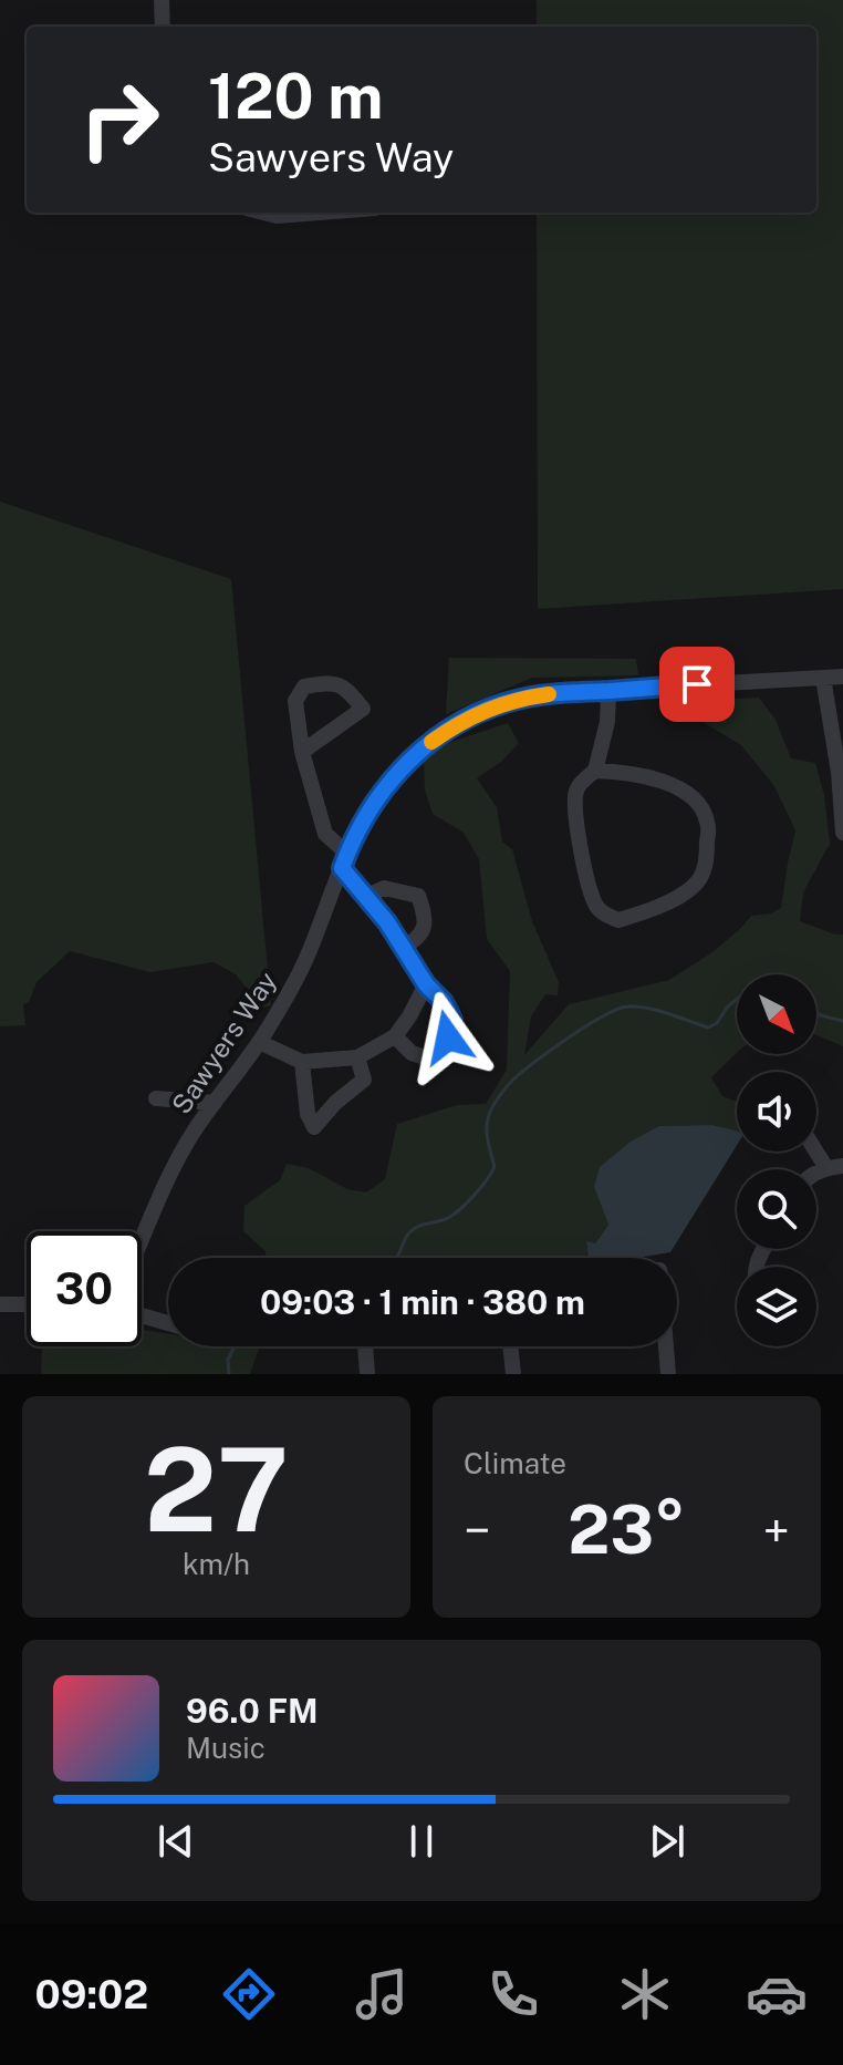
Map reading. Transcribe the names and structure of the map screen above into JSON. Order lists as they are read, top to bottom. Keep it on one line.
{"streets":{"street":["Sawyers Way"]},"north":"bottom right","page":{"turn":["120 m","Sawyers Way"],"limit":"30","trip":"09:03 · 1 min · 380 m","tile":[["27","km/h"],"Climate"],"heat":["−","23°","+"],"song":["96.0 FM","Music"],"tabs":"09:02"}}
